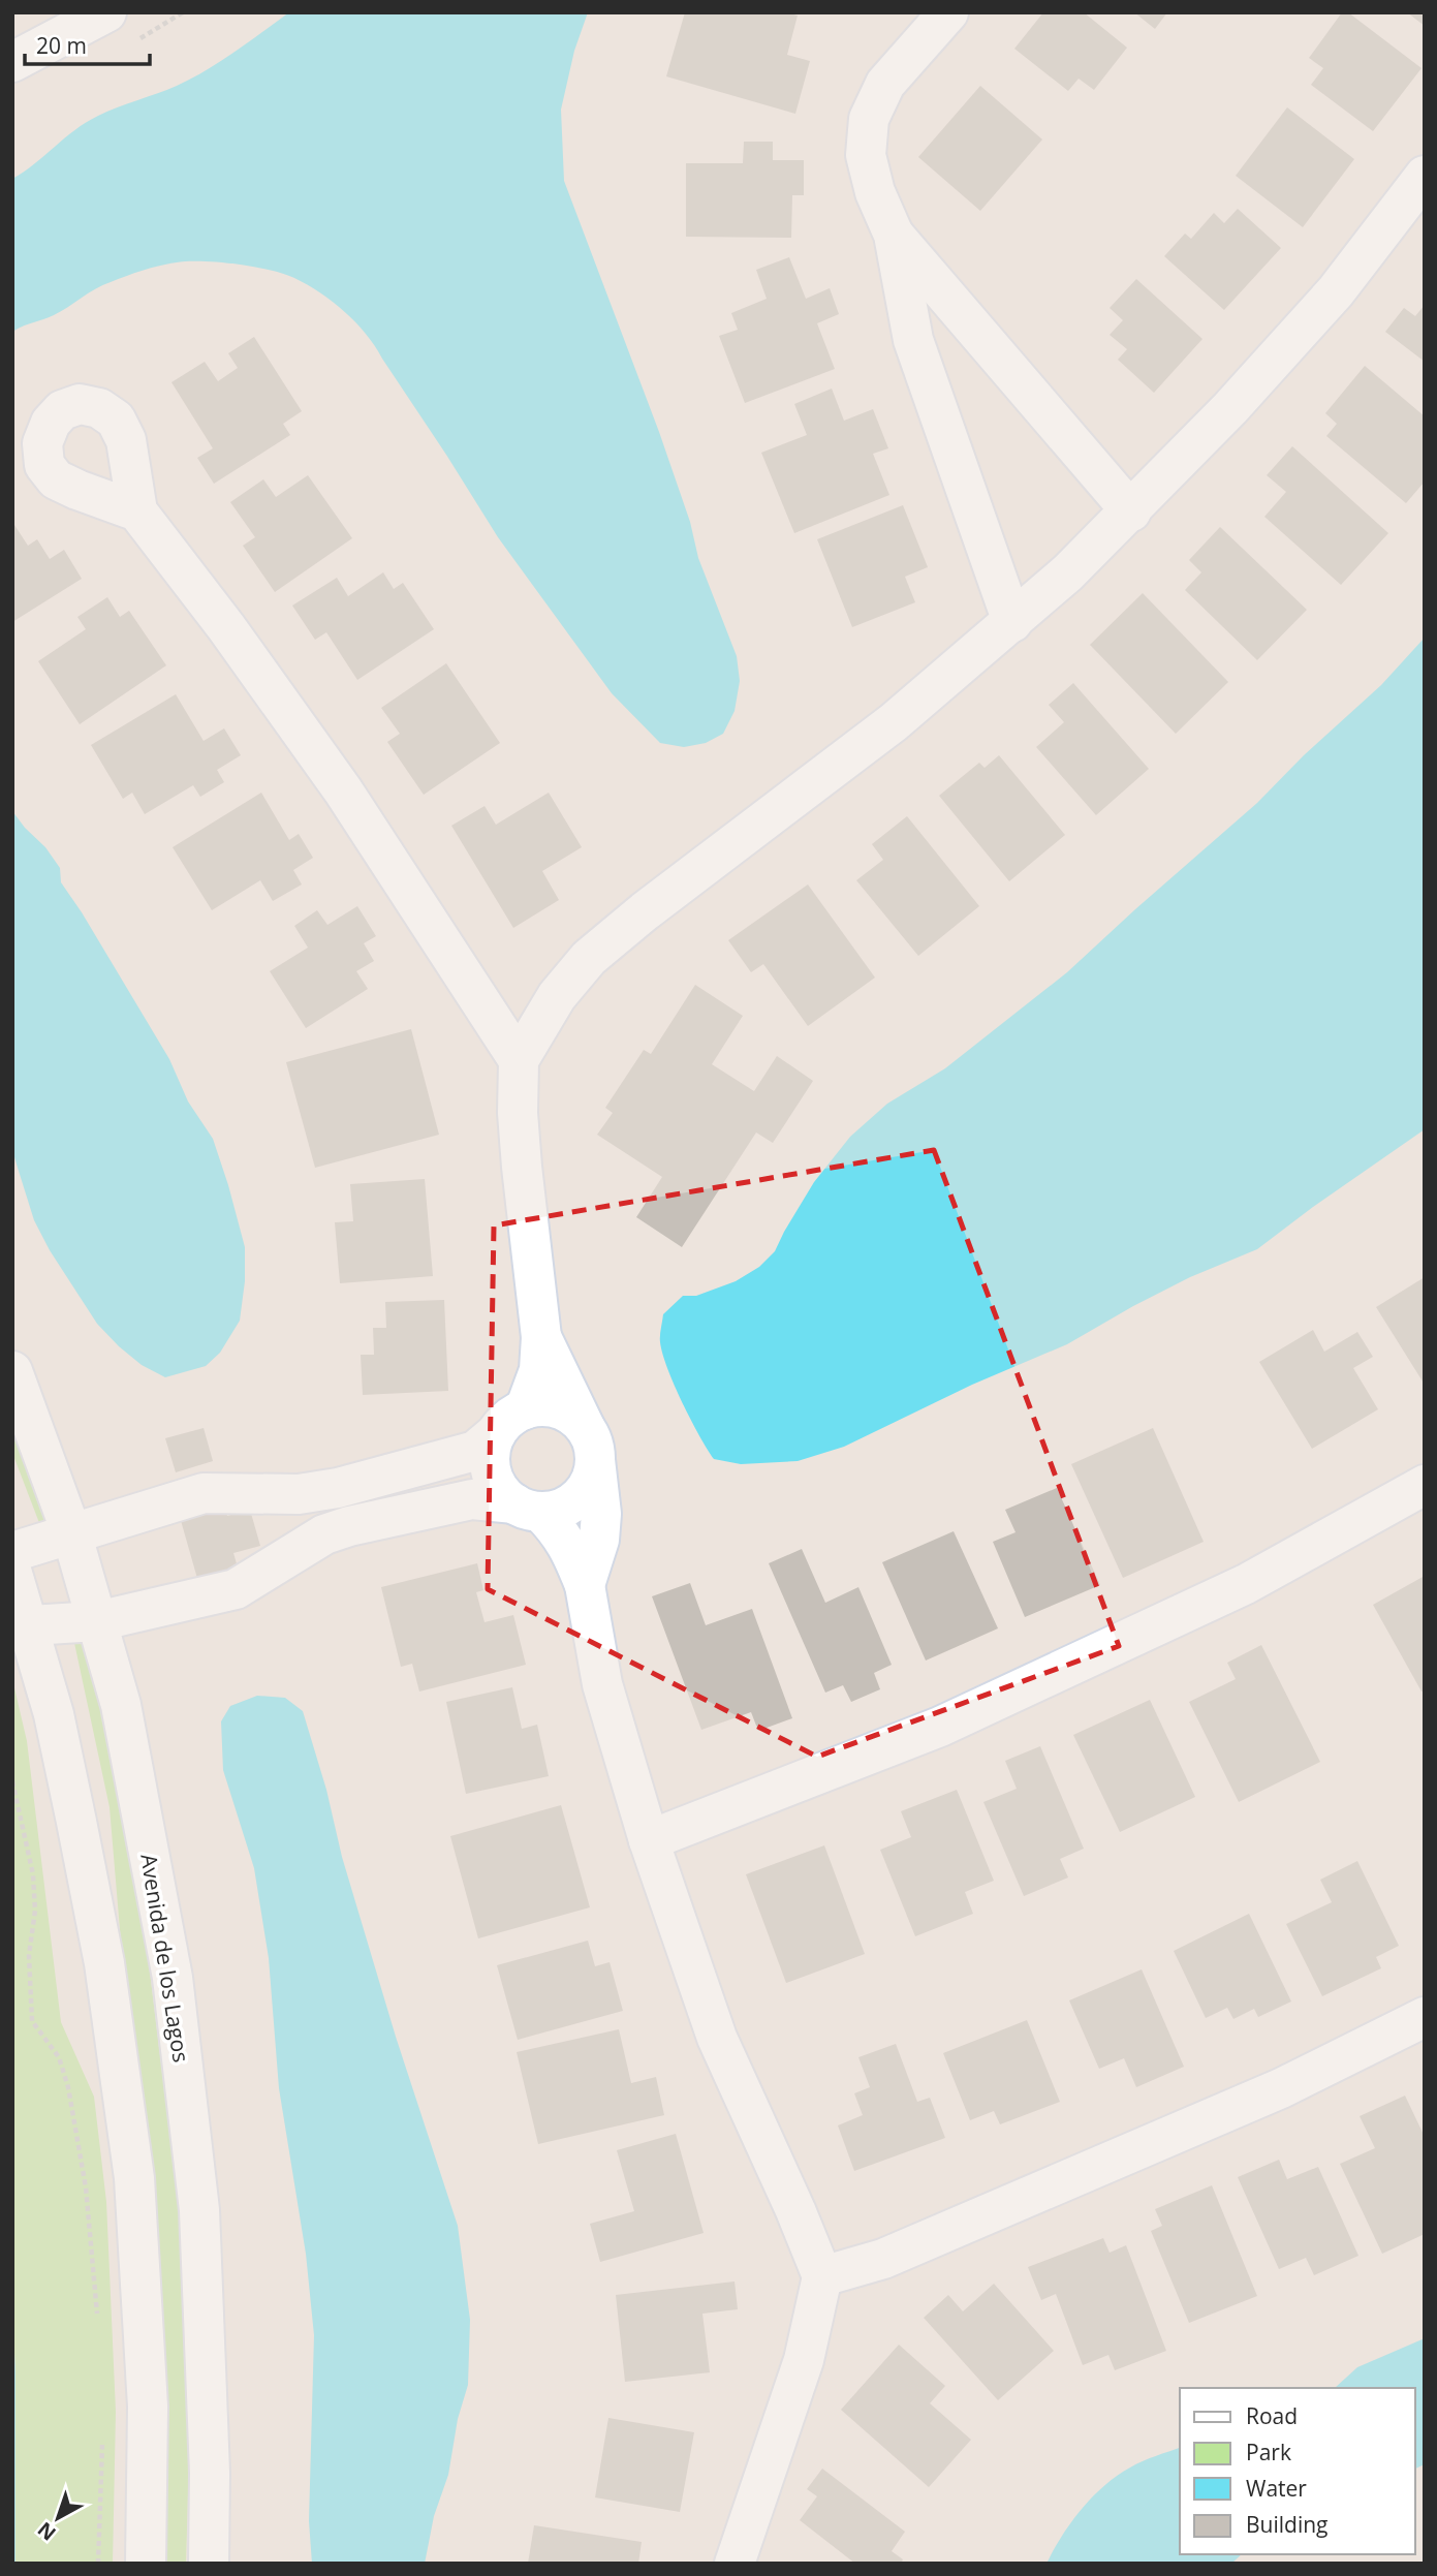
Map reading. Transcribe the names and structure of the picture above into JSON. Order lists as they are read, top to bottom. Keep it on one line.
{"streets":{"street":["Avenida de los Lagos"]},"legend":["Road","Park","Water","Building"],"scale_bar":"20 m","north":"bottom left"}
